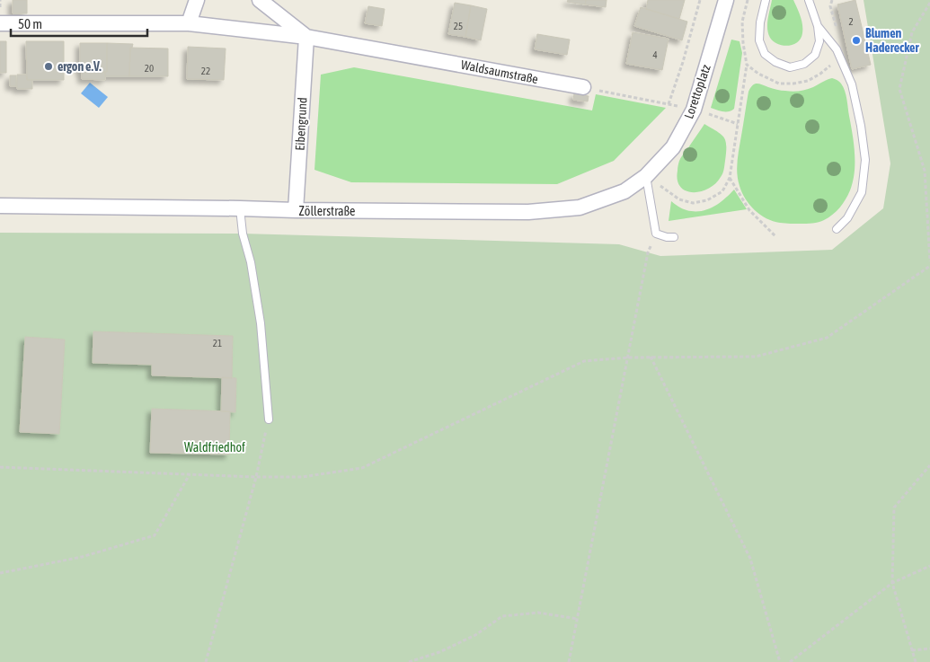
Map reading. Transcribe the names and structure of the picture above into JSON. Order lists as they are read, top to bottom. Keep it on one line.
{"streets":{"street":["Waldsaumstraße","Lorettoplatz","Eibengrund","Zöllerstraße"]},"crossings":[["Waldsaumstraße","Eibengrund"],["Lorettoplatz","Zöllerstraße"],["Eibengrund","Zöllerstraße"]],"parks":["Waldfriedhof"],"places":["Blumen Haderecker","ergon e.V."],"house_numbers":["2","25","4","20","22","21"],"scale_bar":"50 m"}
